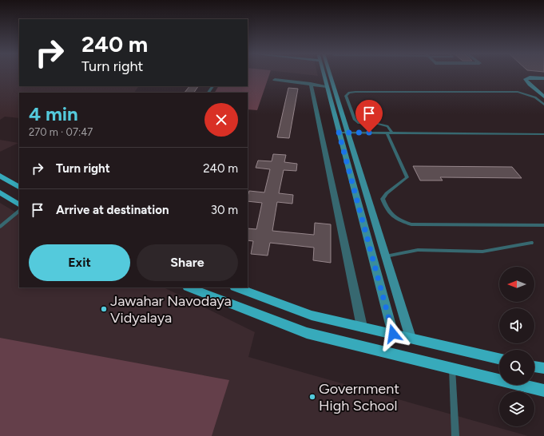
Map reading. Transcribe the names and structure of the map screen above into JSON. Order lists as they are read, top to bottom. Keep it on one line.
{"places":["Jawahar Navodaya Vidyalaya","Government High School"],"north":"left","page":{"turn":["240 m","Turn right"],"heading":["4 min","270 m · 07:47"],"list":[{"name":"Turn right","value":"240 m"},{"name":"Arrive at destination","value":"30 m"}],"buttons":["Exit","Share"]}}
